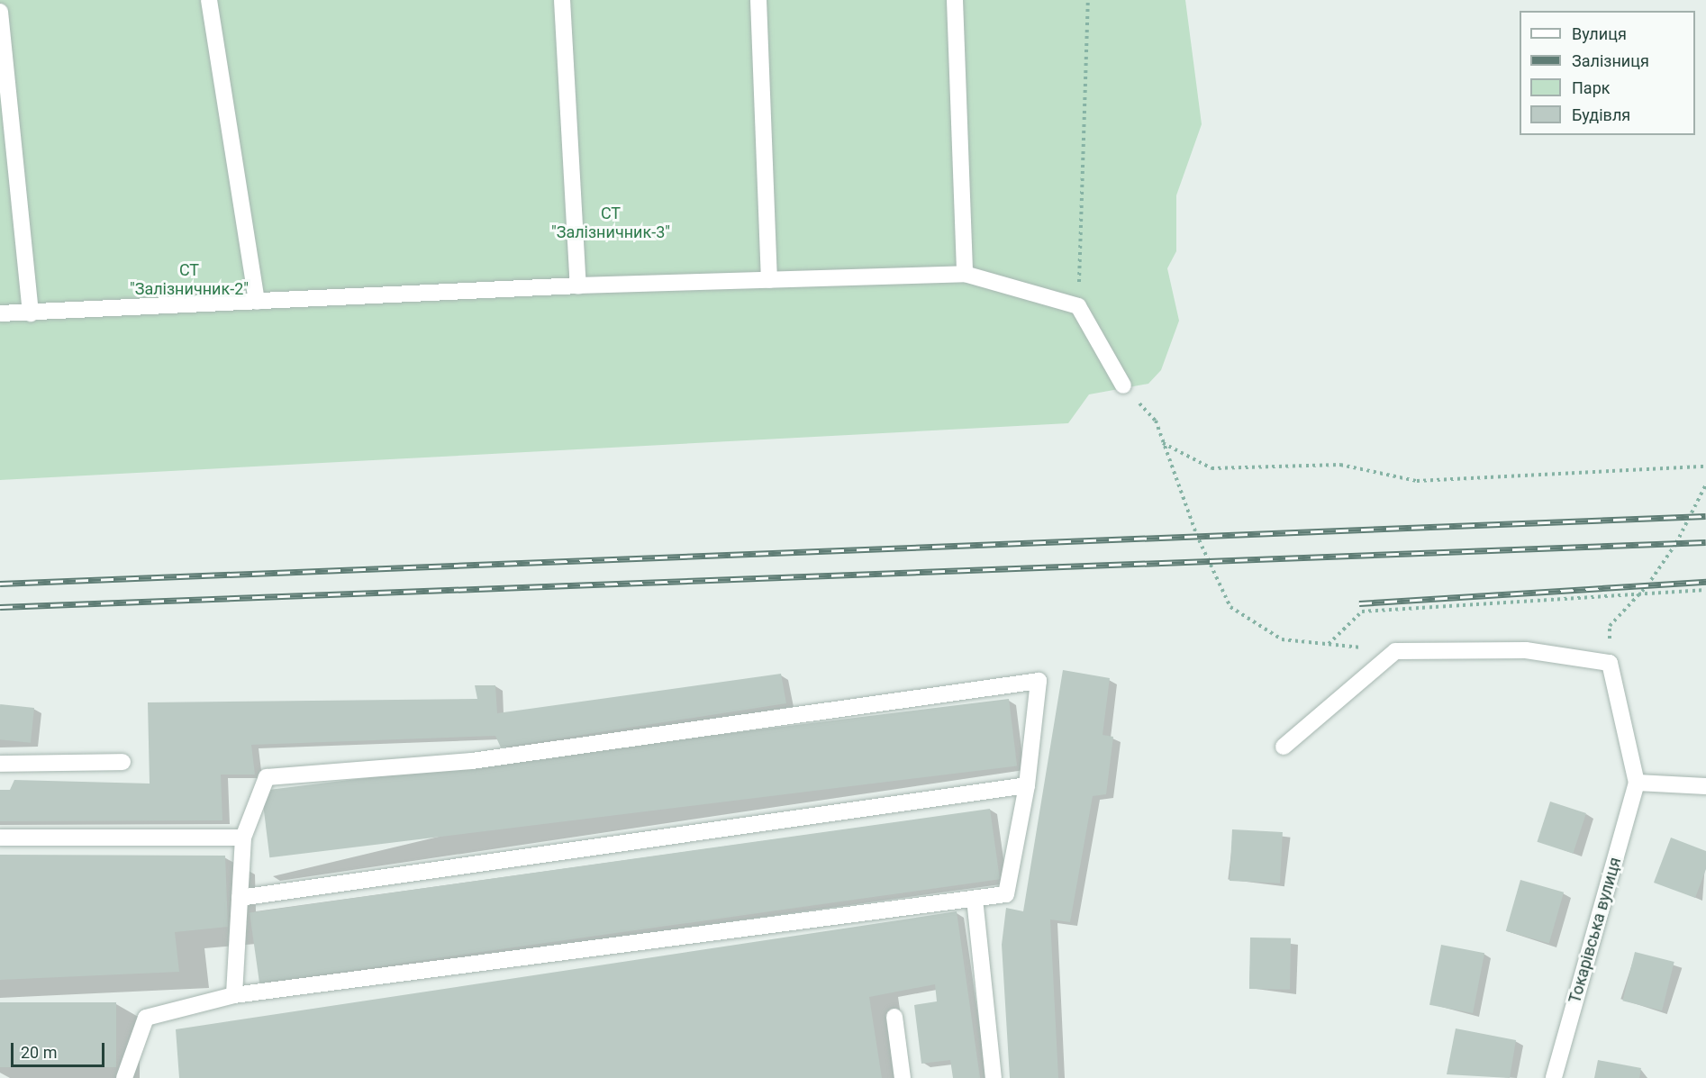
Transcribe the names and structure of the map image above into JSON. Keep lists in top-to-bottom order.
{
  "streets": {
    "street": ["Токарівська вулиця"]
  },
  "parks": ["СТ \"Залізничник-3\"", "СТ \"Залізничник-2\""],
  "legend": [
    "Вулиця",
    "Залізниця",
    "Парк",
    "Будівля"
  ],
  "scale_bar": "20 m"
}
